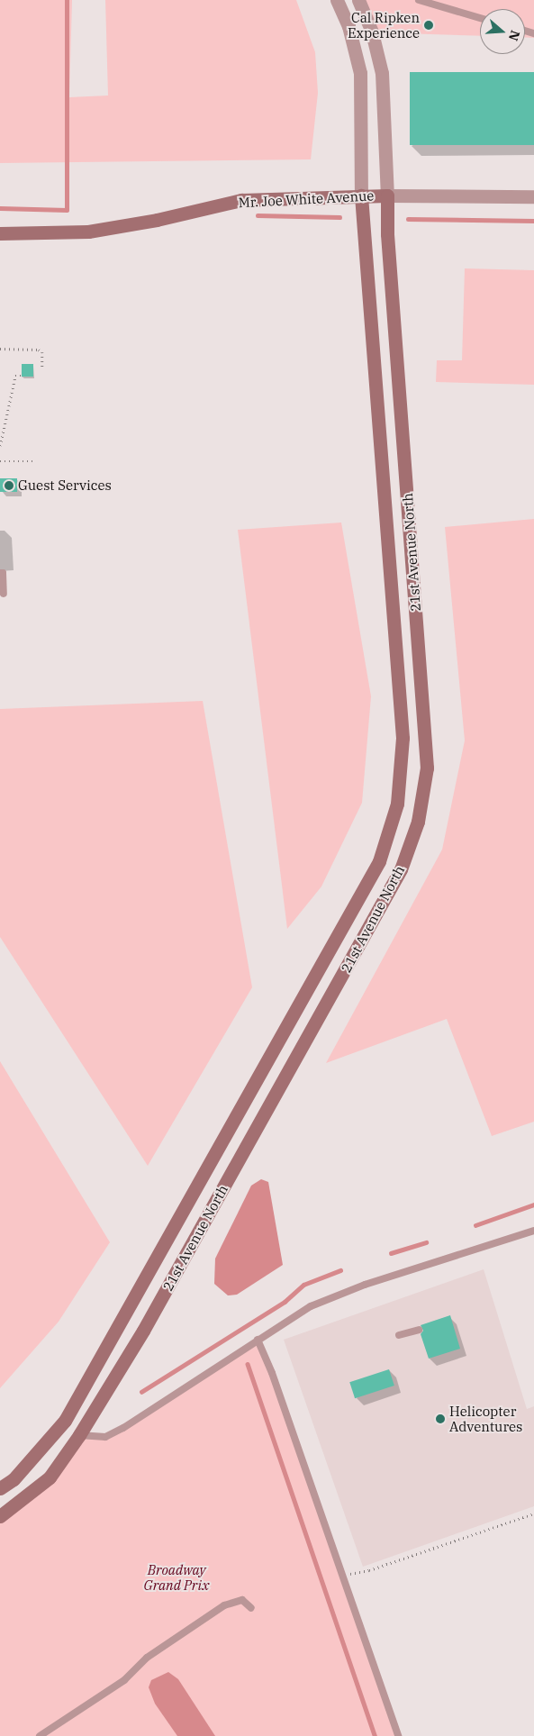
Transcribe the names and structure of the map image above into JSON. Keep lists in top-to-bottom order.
{
  "streets": {
    "street": ["Mr. Joe White Avenue", "21st Avenue North"]
  },
  "crossings": [
    ["Mr. Joe White Avenue", "21st Avenue North"]
  ],
  "parks": ["Broadway Grand Prix"],
  "places": ["Cal Ripken Experience", "Guest Services", "Helicopter Adventures"],
  "north": "right"
}
